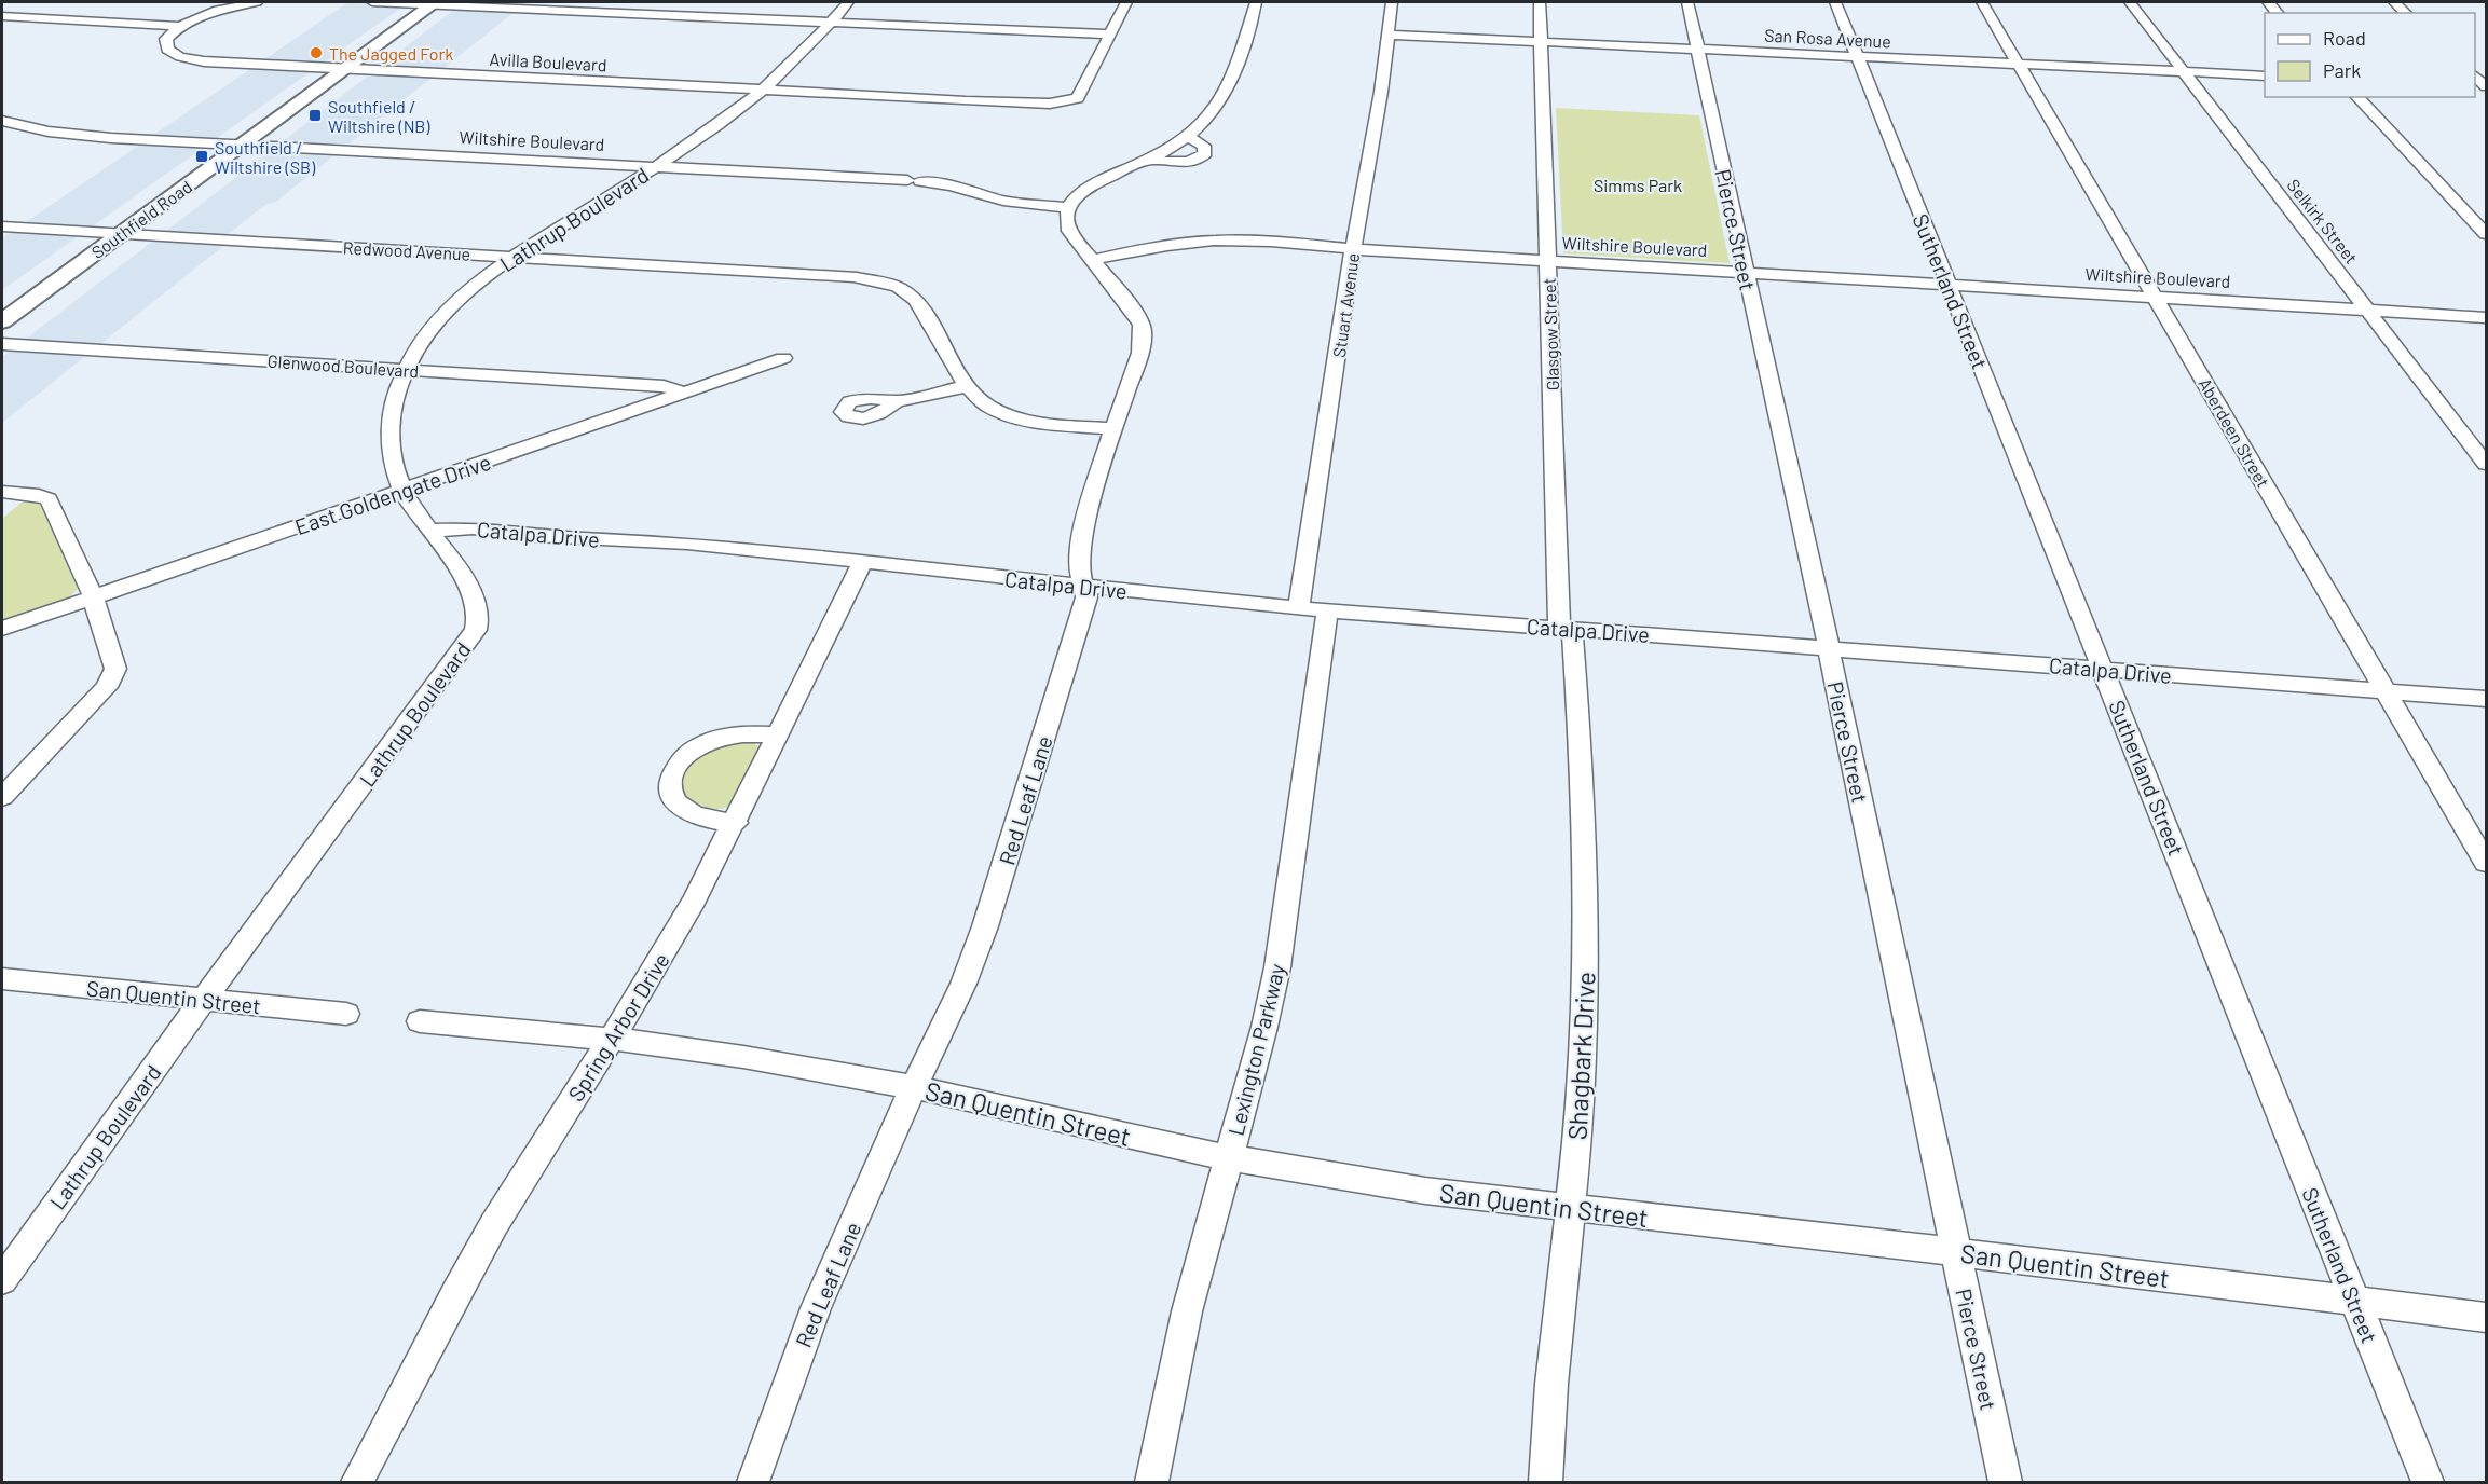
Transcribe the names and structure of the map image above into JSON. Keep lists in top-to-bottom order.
{
  "streets": {
    "main road": ["Southfield Road"],
    "street": [
      "San Rosa Avenue",
      "Avilla Boulevard",
      "Wiltshire Boulevard",
      "Lathrup Boulevard",
      "Selkirk Street",
      "Pierce Street",
      "Redwood Avenue",
      "Sutherland Street",
      "Stuart Avenue",
      "Glasgow Street",
      "Glenwood Boulevard",
      "Aberdeen Street",
      "East Goldengate Drive",
      "Catalpa Drive",
      "Red Leaf Lane",
      "San Quentin Street",
      "Spring Arbor Drive",
      "Lexington Parkway",
      "Shagbark Drive"
    ]
  },
  "crossings": [
    ["San Rosa Avenue", "Selkirk Street"],
    ["San Rosa Avenue", "Pierce Street"],
    ["San Rosa Avenue", "Sutherland Street"],
    ["San Rosa Avenue", "Stuart Avenue"],
    ["San Rosa Avenue", "Glasgow Street"],
    ["San Rosa Avenue", "Aberdeen Street"],
    ["Avilla Boulevard", "Southfield Road"],
    ["Avilla Boulevard", "Lathrup Boulevard"],
    ["Wiltshire Boulevard", "Southfield Road"],
    ["Wiltshire Boulevard", "Lathrup Boulevard"],
    ["Wiltshire Boulevard", "Selkirk Street"],
    ["Wiltshire Boulevard", "Pierce Street"],
    ["Wiltshire Boulevard", "Sutherland Street"],
    ["Wiltshire Boulevard", "Stuart Avenue"],
    ["Wiltshire Boulevard", "Glasgow Street"],
    ["Wiltshire Boulevard", "Aberdeen Street"],
    ["Wiltshire Boulevard", "Red Leaf Lane"],
    ["Southfield Road", "Redwood Avenue"],
    ["Lathrup Boulevard", "Redwood Avenue"],
    ["Lathrup Boulevard", "Glenwood Boulevard"],
    ["Lathrup Boulevard", "East Goldengate Drive"],
    ["Lathrup Boulevard", "Catalpa Drive"],
    ["Lathrup Boulevard", "San Quentin Street"],
    ["Pierce Street", "Catalpa Drive"],
    ["Pierce Street", "San Quentin Street"],
    ["Redwood Avenue", "Red Leaf Lane"],
    ["Sutherland Street", "Catalpa Drive"],
    ["Sutherland Street", "San Quentin Street"],
    ["Stuart Avenue", "Catalpa Drive"],
    ["Glasgow Street", "Catalpa Drive"],
    ["Glasgow Street", "Shagbark Drive"],
    ["Glenwood Boulevard", "East Goldengate Drive"],
    ["Aberdeen Street", "Catalpa Drive"],
    ["Catalpa Drive", "Red Leaf Lane"],
    ["Catalpa Drive", "Spring Arbor Drive"],
    ["Catalpa Drive", "Lexington Parkway"],
    ["Catalpa Drive", "Shagbark Drive"],
    ["Red Leaf Lane", "San Quentin Street"],
    ["San Quentin Street", "Spring Arbor Drive"],
    ["San Quentin Street", "Lexington Parkway"],
    ["San Quentin Street", "Shagbark Drive"]
  ],
  "parks": ["Simms Park"],
  "places": {
    "other": ["The Jagged Fork"],
    "transit": ["Southfield / Wiltshire (NB)", "Southfield / Wiltshire (SB)"]
  },
  "legend": ["Road", "Park"]
}
